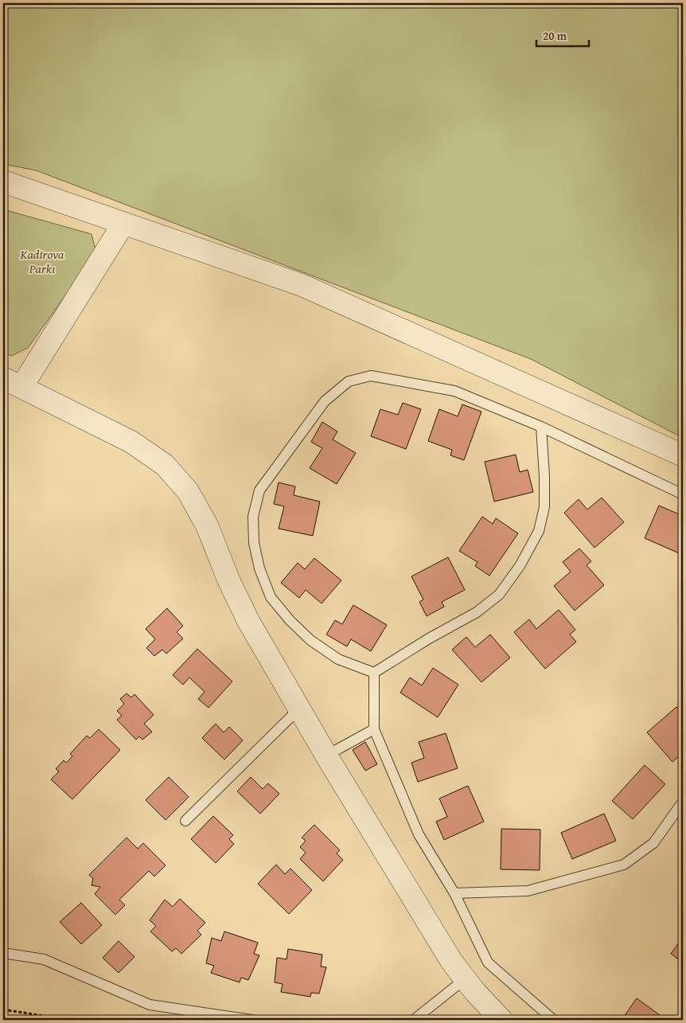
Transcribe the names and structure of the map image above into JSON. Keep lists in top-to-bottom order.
{
  "parks": ["Kadirova Parkı"],
  "scale_bar": "20 m"
}
